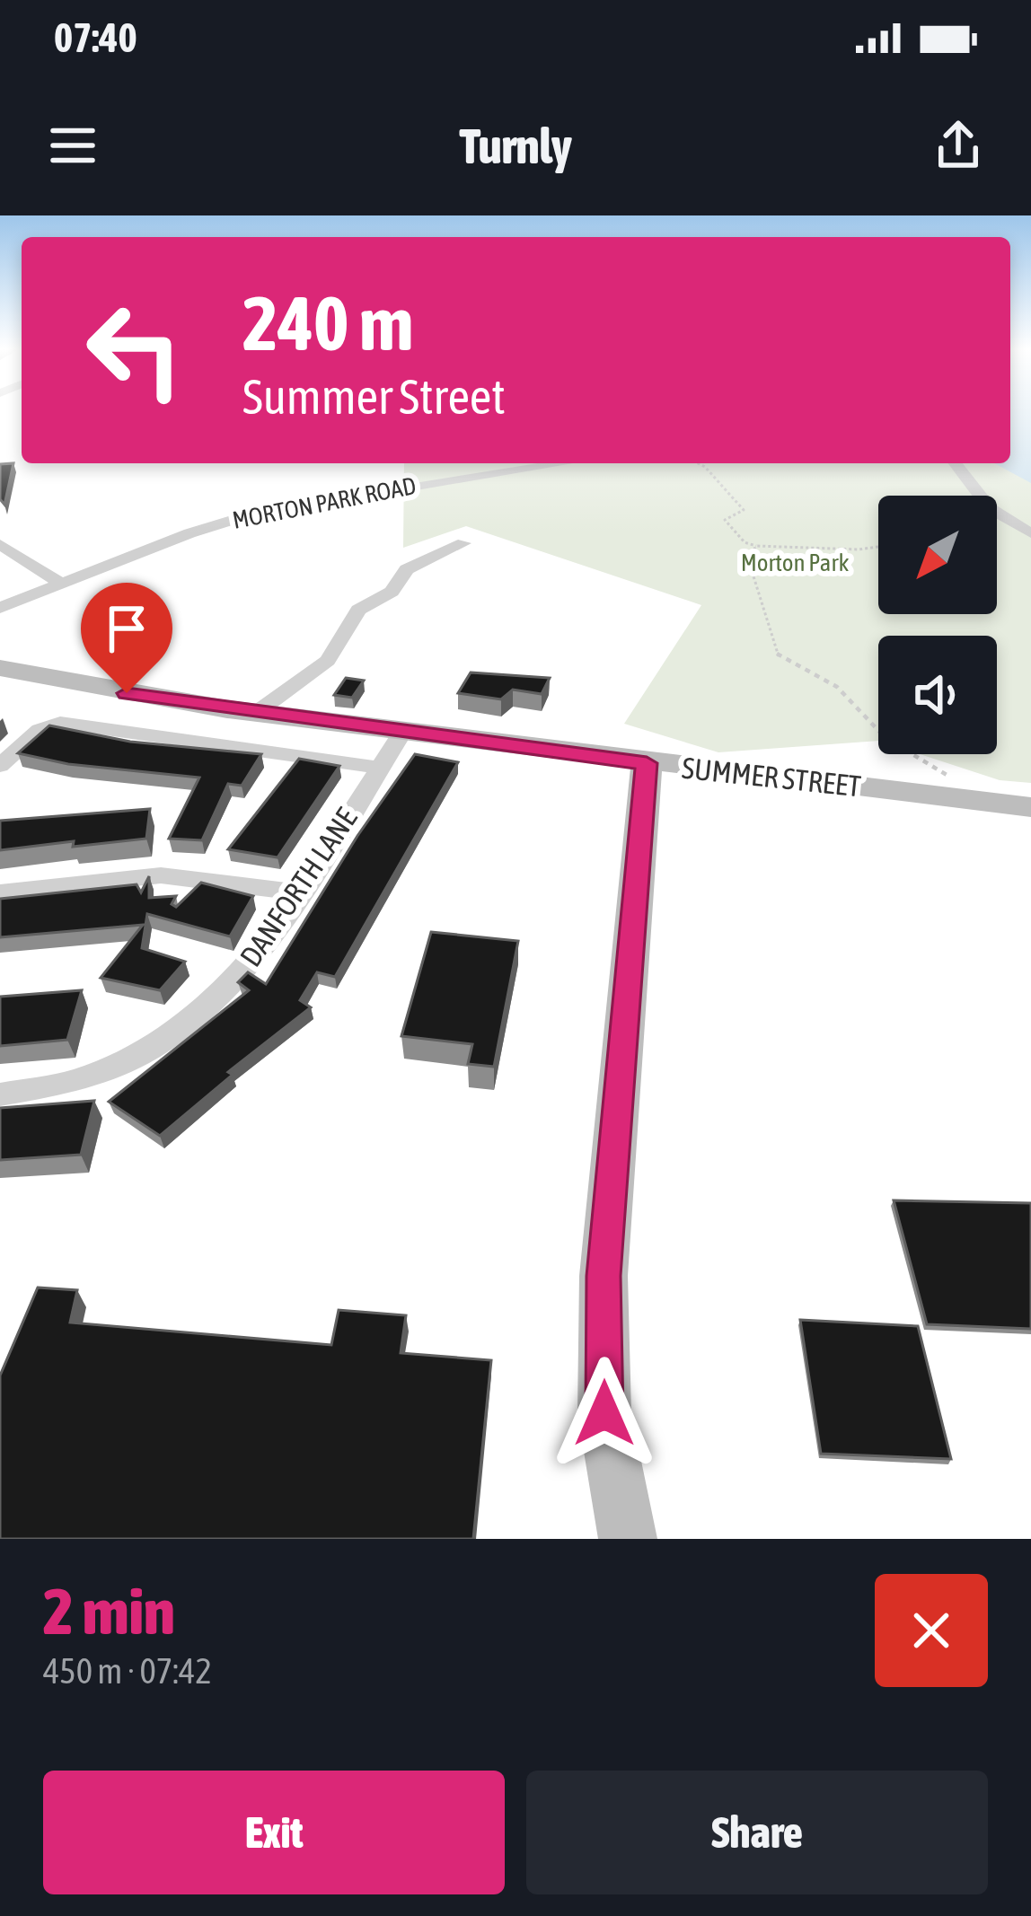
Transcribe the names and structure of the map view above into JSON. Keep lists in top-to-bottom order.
{
  "streets": {
    "main road": ["SUMMER STREET"],
    "street": ["MORTON PARK ROAD", "DANFORTH LANE"]
  },
  "crossings": [
    ["SUMMER STREET", "DANFORTH LANE"]
  ],
  "parks": ["Morton Park"],
  "north": "bottom left",
  "page": {
    "status": "07:40",
    "header": "Turnly",
    "turn": ["240 m", "Summer Street"],
    "heading": ["2 min", "450 m · 07:42"],
    "buttons": ["Exit", "Share"]
  }
}
